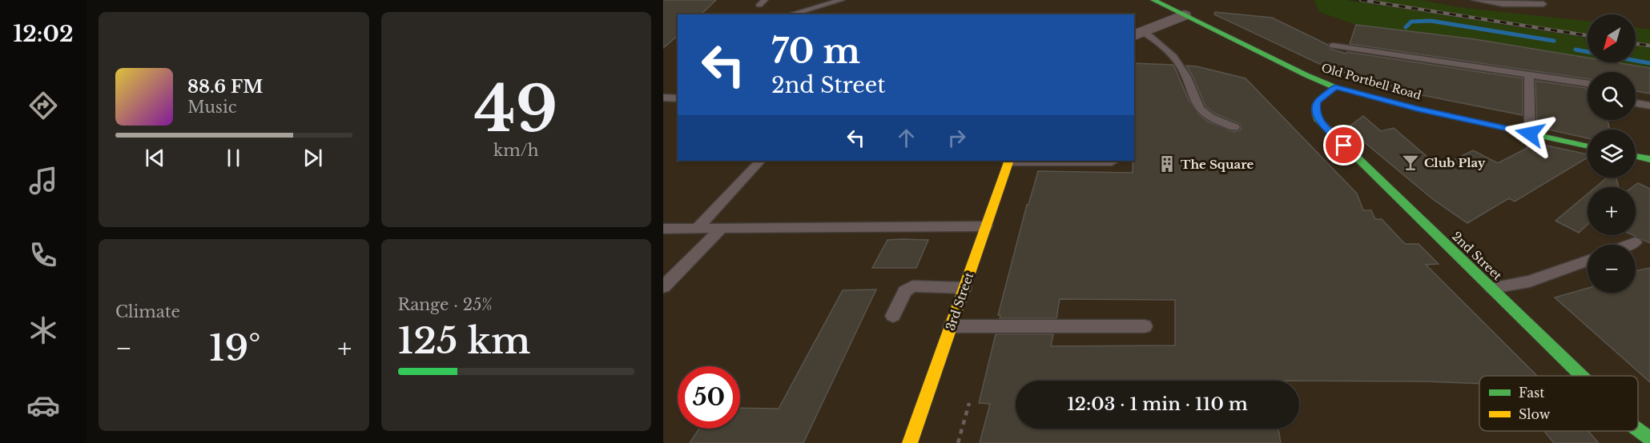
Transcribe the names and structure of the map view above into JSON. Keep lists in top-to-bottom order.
{
  "streets": {
    "street": ["Old Portbell Road", "2nd Street", "3rd Street"]
  },
  "crossings": [
    ["Old Portbell Road", "2nd Street"]
  ],
  "places": {
    "bar": ["Club Play"],
    "building": ["The Square"]
  },
  "legend": ["Fast", "Slow"],
  "north": "bottom left",
  "page": {
    "tabs": "12:02",
    "tile": [
      ["49", "km/h"],
      "Climate",
      ["Range · 25%", "125 km"]
    ],
    "map_buttons": ["+", "−"],
    "turn": ["70 m", "2nd Street"],
    "song": ["88.6 FM", "Music"],
    "heat": ["−", "19°", "+"],
    "limit": "50",
    "trip": "12:03 · 1 min · 110 m"
  }
}
